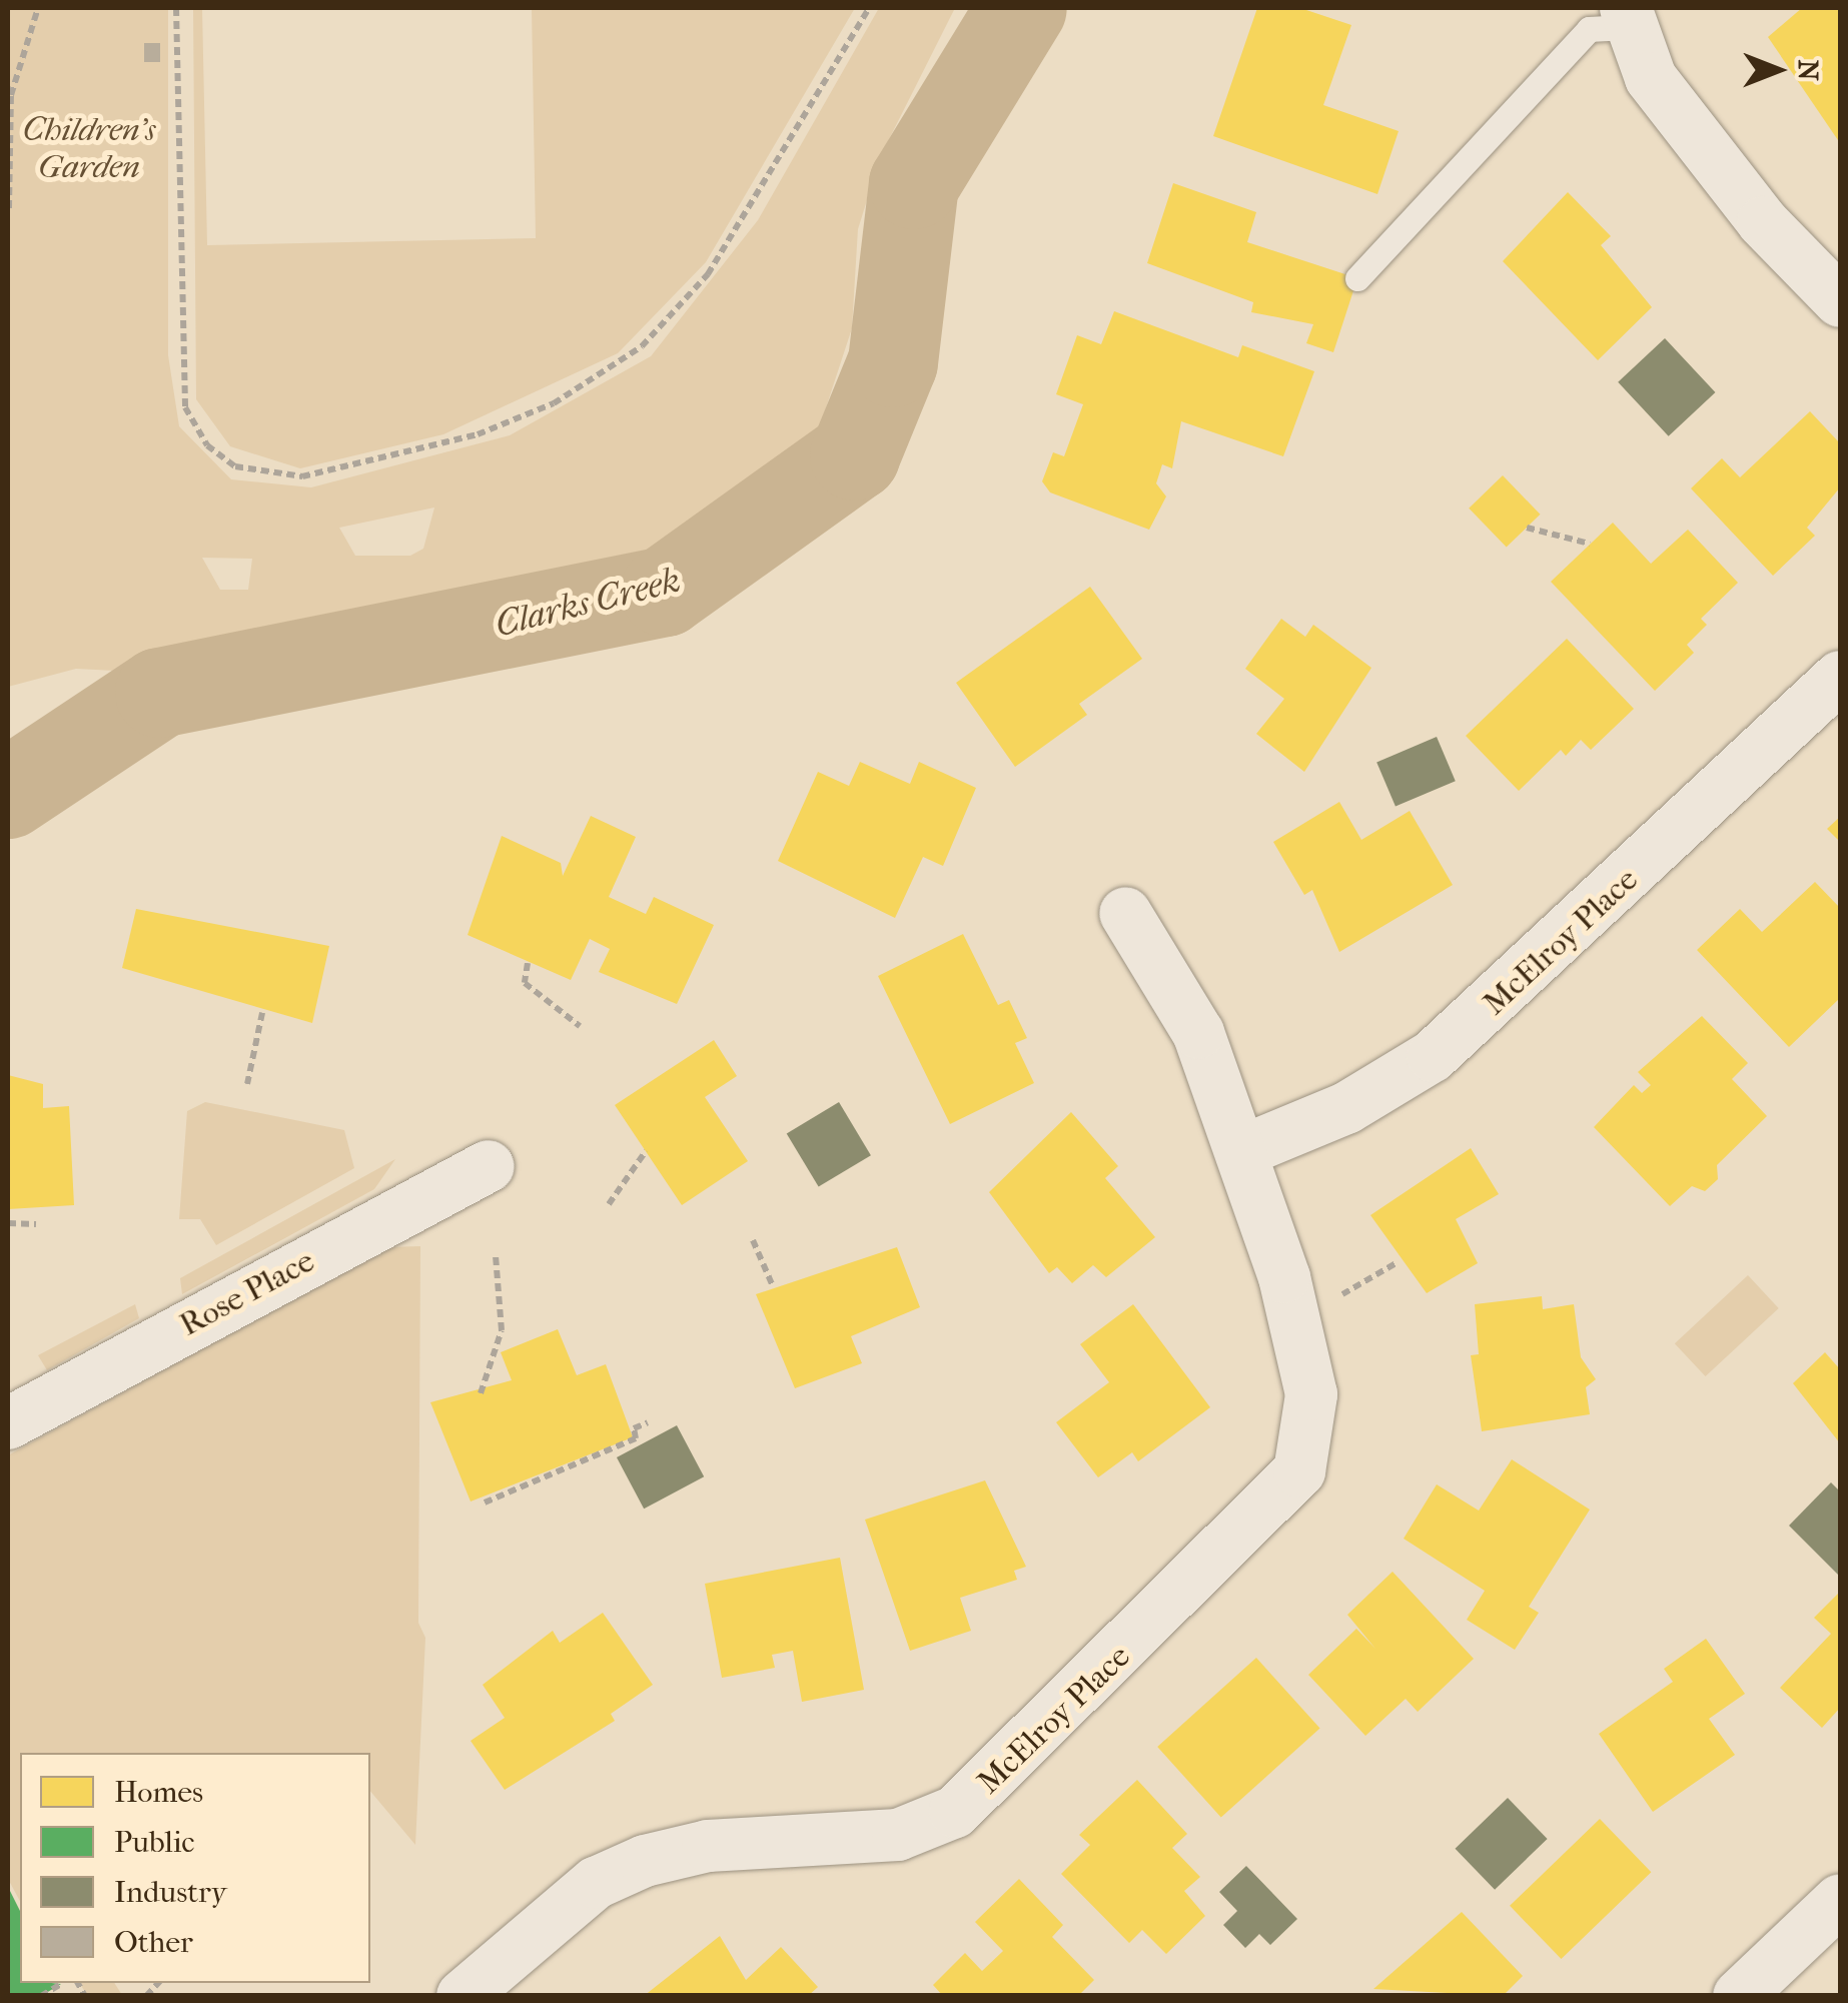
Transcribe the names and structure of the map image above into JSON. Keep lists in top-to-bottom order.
{
  "streets": {
    "street": ["McElroy Place", "Rose Place"]
  },
  "water": ["Clarks Creek"],
  "parks": ["Children's Garden"],
  "legend": [
    "Homes",
    "Public",
    "Industry",
    "Other"
  ],
  "north": "right"
}
